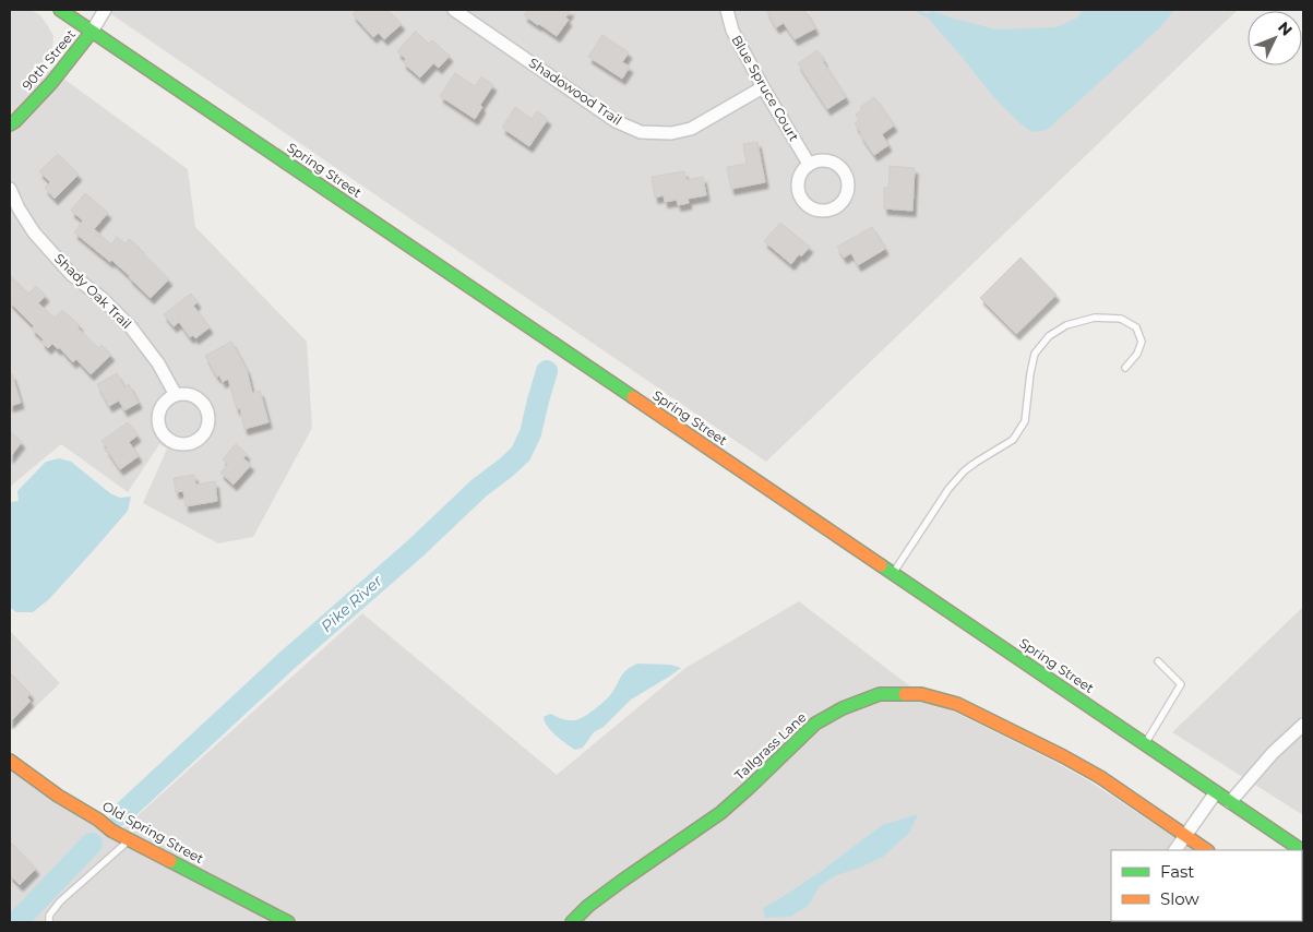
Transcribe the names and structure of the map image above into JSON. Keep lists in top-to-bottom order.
{
  "streets": {
    "main road": [
      "90th Street",
      "Spring Street",
      "Tallgrass Lane",
      "Old Spring Street"
    ],
    "street": ["Blue Spruce Court", "Shadowood Trail", "Shady Oak Trail"]
  },
  "crossings": [
    ["90th Street", "Spring Street"],
    ["Blue Spruce Court", "Shadowood Trail"]
  ],
  "water": ["Pike River"],
  "legend": ["Fast", "Slow"],
  "north": "top right"
}
